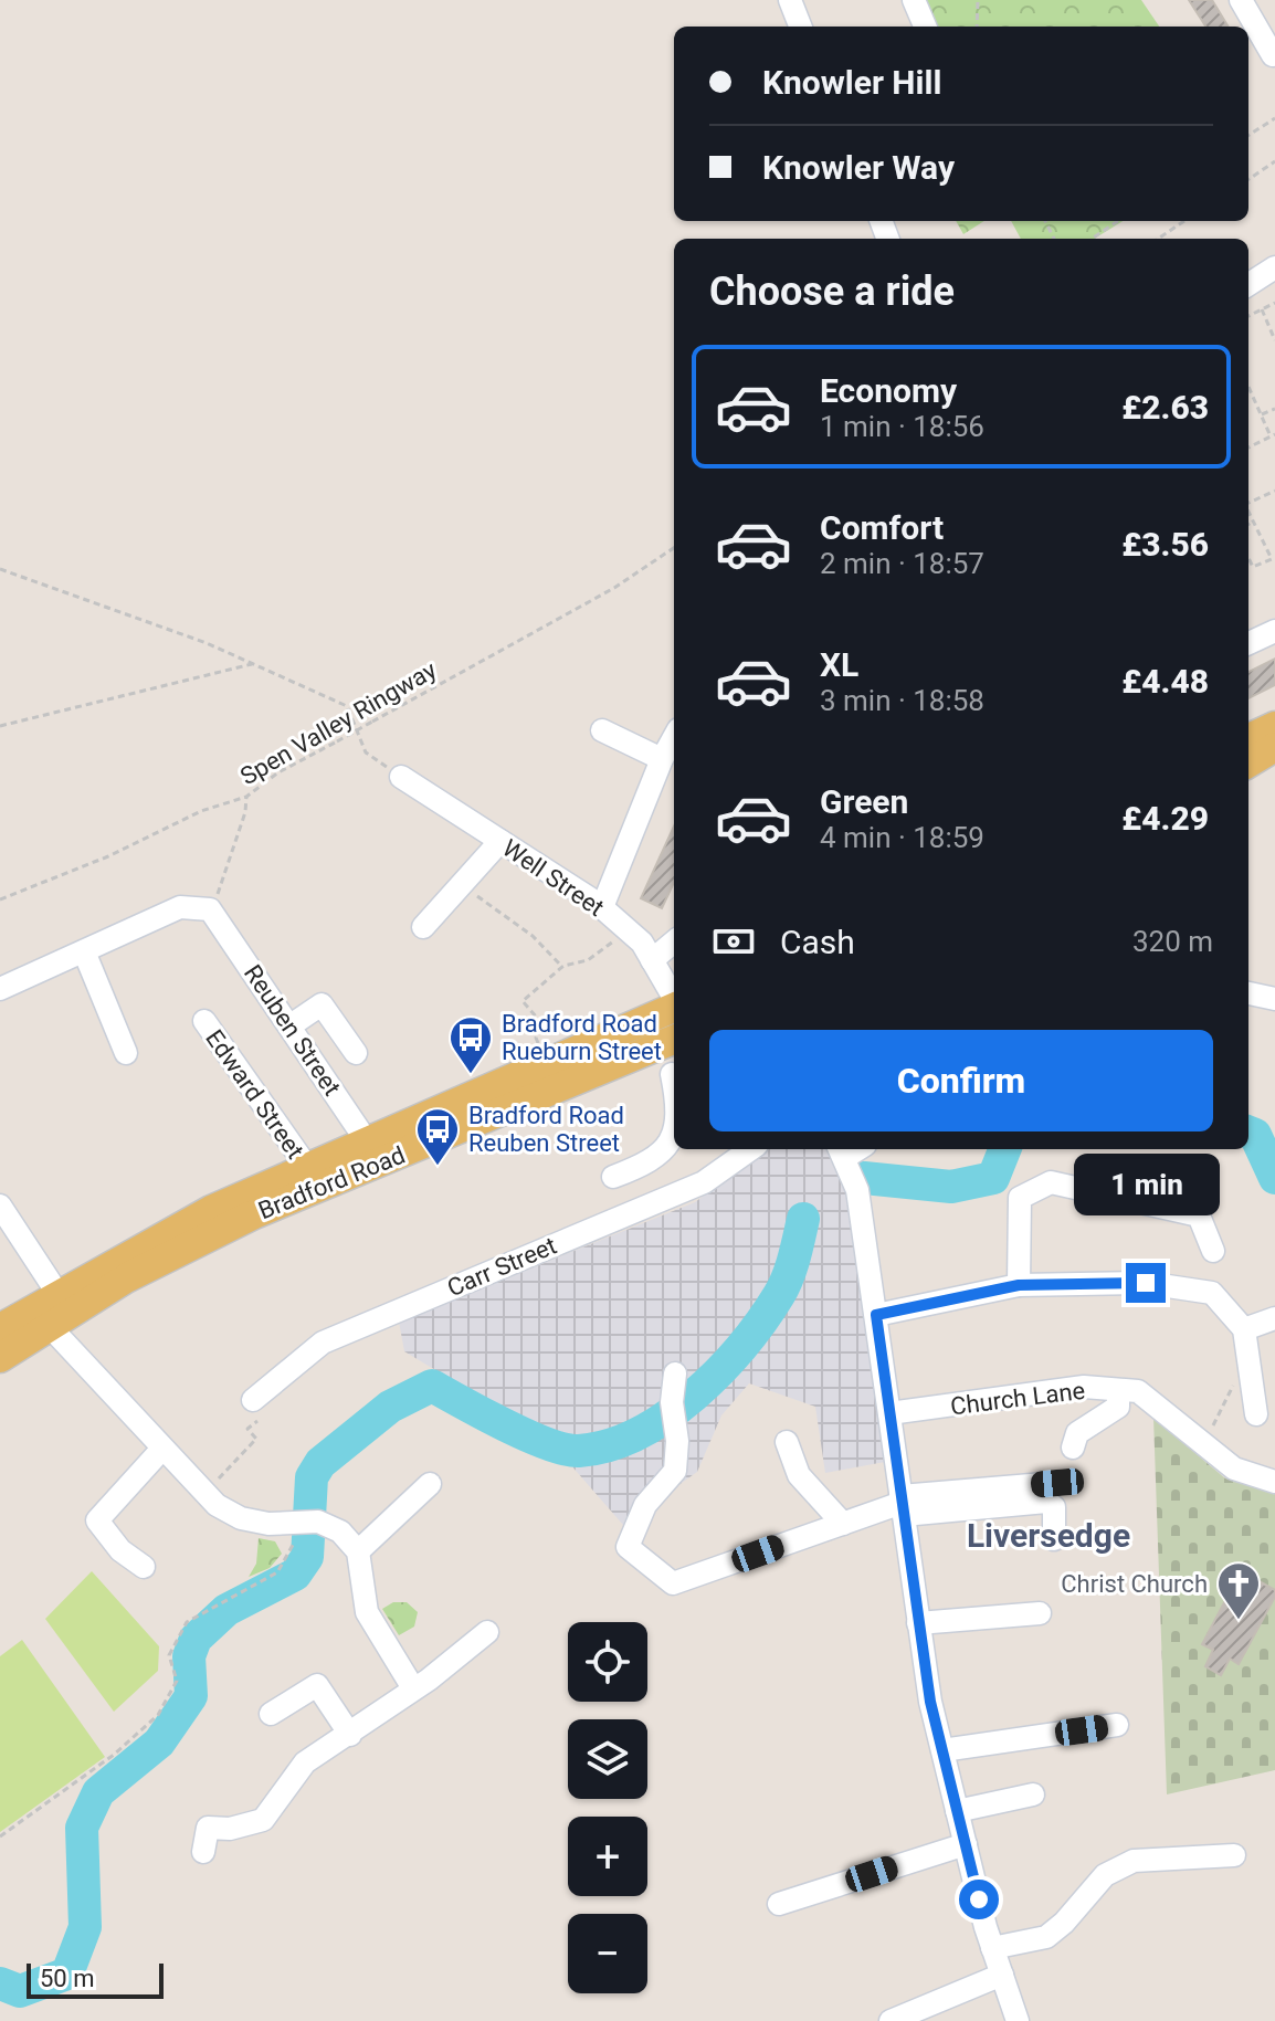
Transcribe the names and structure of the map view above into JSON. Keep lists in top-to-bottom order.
{
  "streets": {
    "main road": ["Bradford Road"],
    "street": [
      "Well Street",
      "Reuben Street",
      "Edward Street",
      "Carr Street",
      "Church Lane"
    ],
    "path": ["Spen Valley Ringway"]
  },
  "crossings": [
    ["Reuben Street", "Bradford Road"],
    ["Edward Street", "Bradford Road"]
  ],
  "districts": ["Liversedge"],
  "places": {
    "bus stop": ["Bradford Road Rueburn Street", "Bradford Road Reuben Street"],
    "church": ["Christ Church"]
  },
  "scale_bar": "50 m",
  "page": {
    "banner": ["Knowler Hill", "Knowler Way"],
    "heading": "Choose a ride",
    "list": [
      {
        "name": "Economy",
        "note": "1 min · 18:56",
        "value": "£2.63"
      },
      {
        "name": "Comfort",
        "note": "2 min · 18:57",
        "value": "£3.56"
      },
      {
        "name": "XL",
        "note": "3 min · 18:58",
        "value": "£4.48"
      },
      {
        "name": "Green",
        "note": "4 min · 18:59",
        "value": "£4.29"
      }
    ],
    "pay": ["Cash", "320 m"],
    "buttons": "Confirm",
    "bubble": "1 min",
    "map_buttons": ["+", "−"],
    "scale": "50 m"
  }
}
